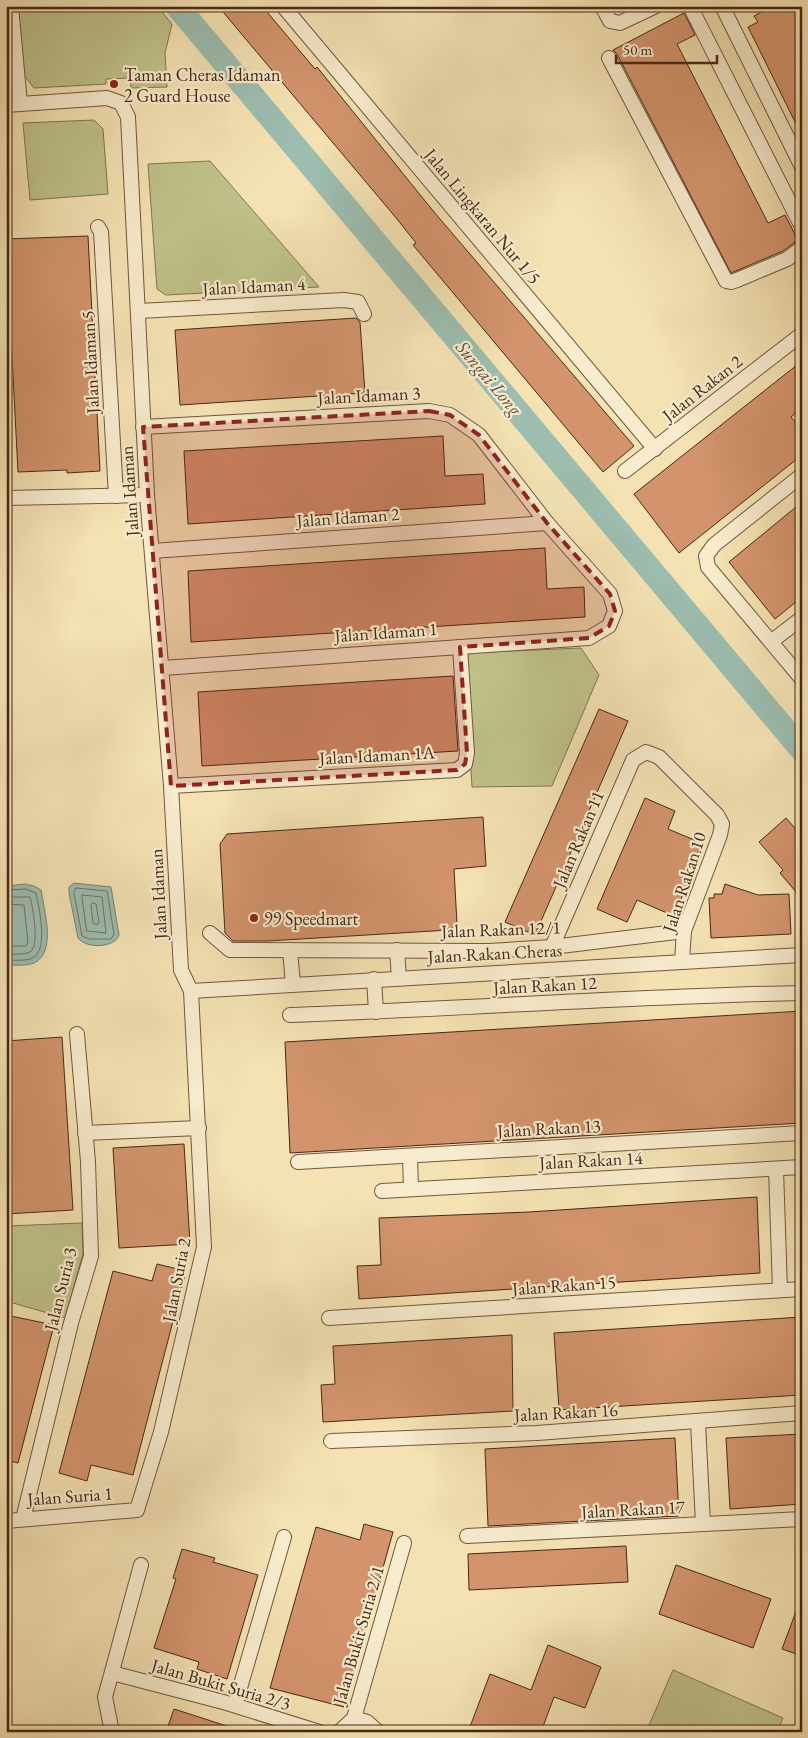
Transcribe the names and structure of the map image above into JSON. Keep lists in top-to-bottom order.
{
  "streets": {
    "street": [
      "Jalan Lingkaran Nur 1/5",
      "Jalan Idaman 4",
      "Jalan Idaman 5",
      "Jalan Rakan 2",
      "Jalan Idaman 3",
      "Jalan Idaman",
      "Jalan Idaman 2",
      "Jalan Idaman 1",
      "Jalan Idaman 1A",
      "Jalan Rakan 11",
      "Jalan Rakan 10",
      "Jalan Rakan 12/1",
      "Jalan Rakan Cheras",
      "Jalan Rakan 12",
      "Jalan Rakan 13",
      "Jalan Rakan 14",
      "Jalan Suria 2",
      "Jalan Rakan 15",
      "Jalan Suria 3",
      "Jalan Rakan 16",
      "Jalan Suria 1",
      "Jalan Rakan 17",
      "Jalan Bukit Suria 2/1",
      "Jalan Bukit Suria 2/3"
    ]
  },
  "crossings": [
    ["Jalan Lingkaran Nur 1/5", "Jalan Rakan 2"],
    ["Jalan Idaman 4", "Jalan Idaman"],
    ["Jalan Idaman 3", "Jalan Idaman"],
    ["Jalan Idaman 3", "Jalan Idaman 2"],
    ["Jalan Idaman 3", "Jalan Idaman 1"],
    ["Jalan Idaman", "Jalan Idaman 2"],
    ["Jalan Idaman", "Jalan Idaman 1"],
    ["Jalan Idaman", "Jalan Idaman 1A"],
    ["Jalan Idaman", "Jalan Rakan Cheras"],
    ["Jalan Idaman", "Jalan Suria 2"],
    ["Jalan Idaman 1", "Jalan Idaman 1A"],
    ["Jalan Rakan 11", "Jalan Rakan 10"],
    ["Jalan Rakan 11", "Jalan Rakan 12/1"],
    ["Jalan Rakan 10", "Jalan Rakan 12/1"],
    ["Jalan Rakan 10", "Jalan Rakan Cheras"],
    ["Jalan Rakan Cheras", "Jalan Suria 2"],
    ["Jalan Suria 2", "Jalan Suria 1"],
    ["Jalan Suria 3", "Jalan Suria 1"]
  ],
  "water": ["Sungai Long"],
  "places": ["Taman Cheras Idaman 2 Guard House", "99 Speedmart"],
  "scale_bar": "50 m"
}
